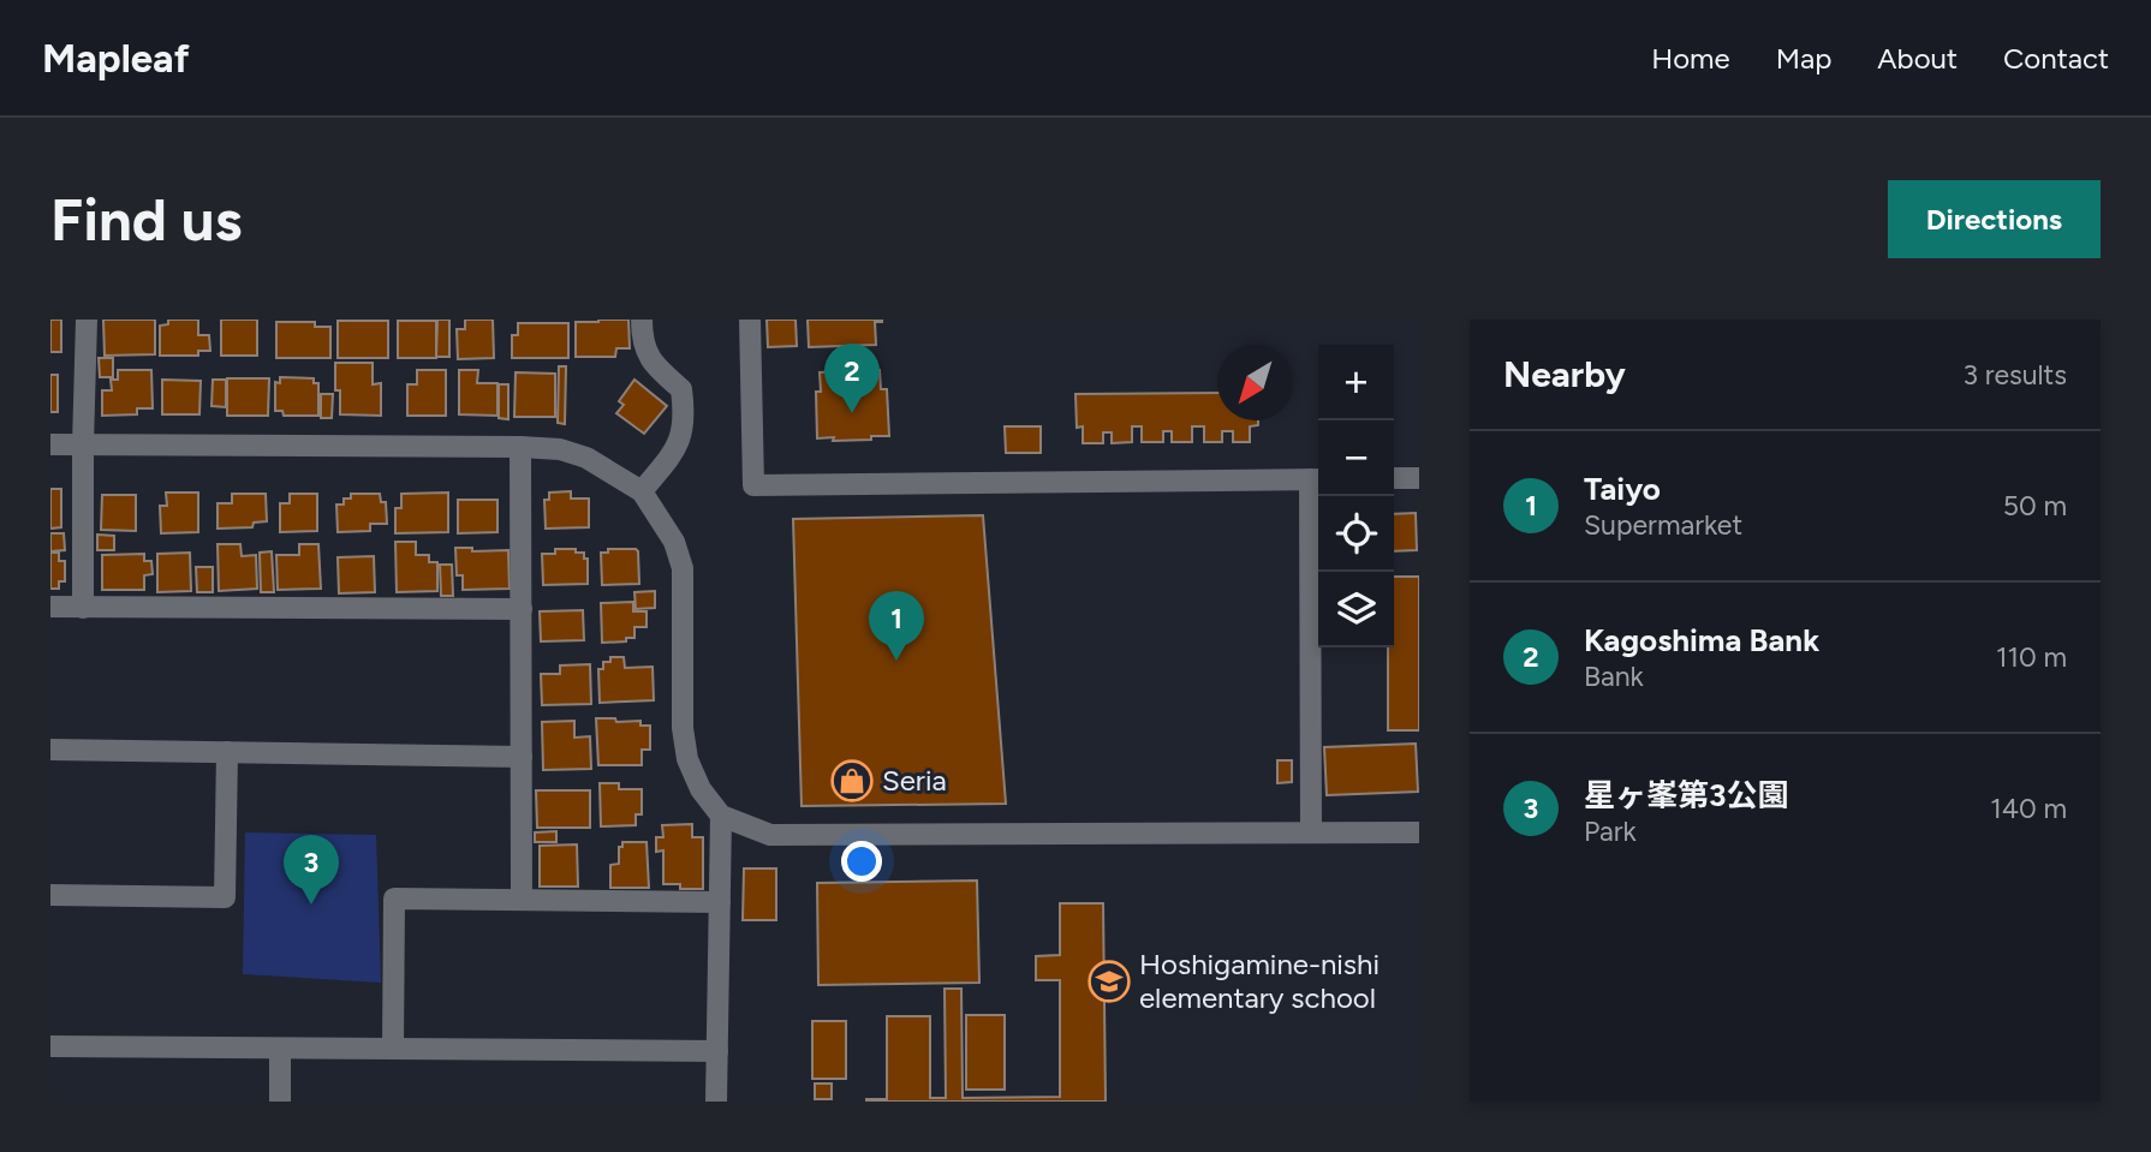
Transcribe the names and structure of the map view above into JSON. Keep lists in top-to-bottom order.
{
  "places": {
    "shop": ["Seria"],
    "school or university": ["Hoshigamine-nishi elementary school"]
  },
  "north": "bottom left",
  "page": {
    "header": "Mapleaf",
    "nav": [
      "Home",
      "Map",
      "About",
      "Contact"
    ],
    "buttons": "Directions",
    "title": "Find us",
    "heading": ["Nearby", "3 results"],
    "pins": ["2", "1", "3"],
    "map_buttons": ["+", "−"],
    "list": [
      {
        "mark": "1",
        "name": "Taiyo",
        "note": "Supermarket",
        "value": "50 m"
      },
      {
        "mark": "2",
        "name": "Kagoshima Bank",
        "note": "Bank",
        "value": "110 m"
      },
      {
        "mark": "3",
        "name": "星ヶ峯第3公園",
        "note": "Park",
        "value": "140 m"
      }
    ]
  }
}
